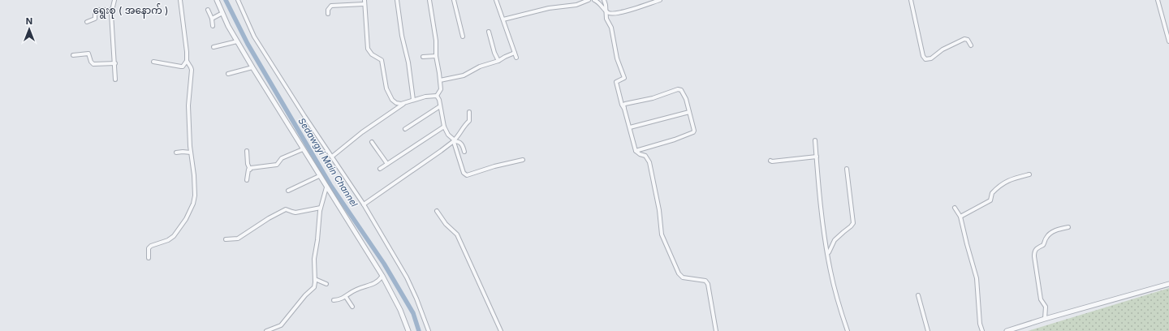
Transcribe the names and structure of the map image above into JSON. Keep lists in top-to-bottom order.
{
  "districts": ["ရွေးစု ( အနောက် )"],
  "water": ["Sedawgyi Main Channel"],
  "north": "top"
}
